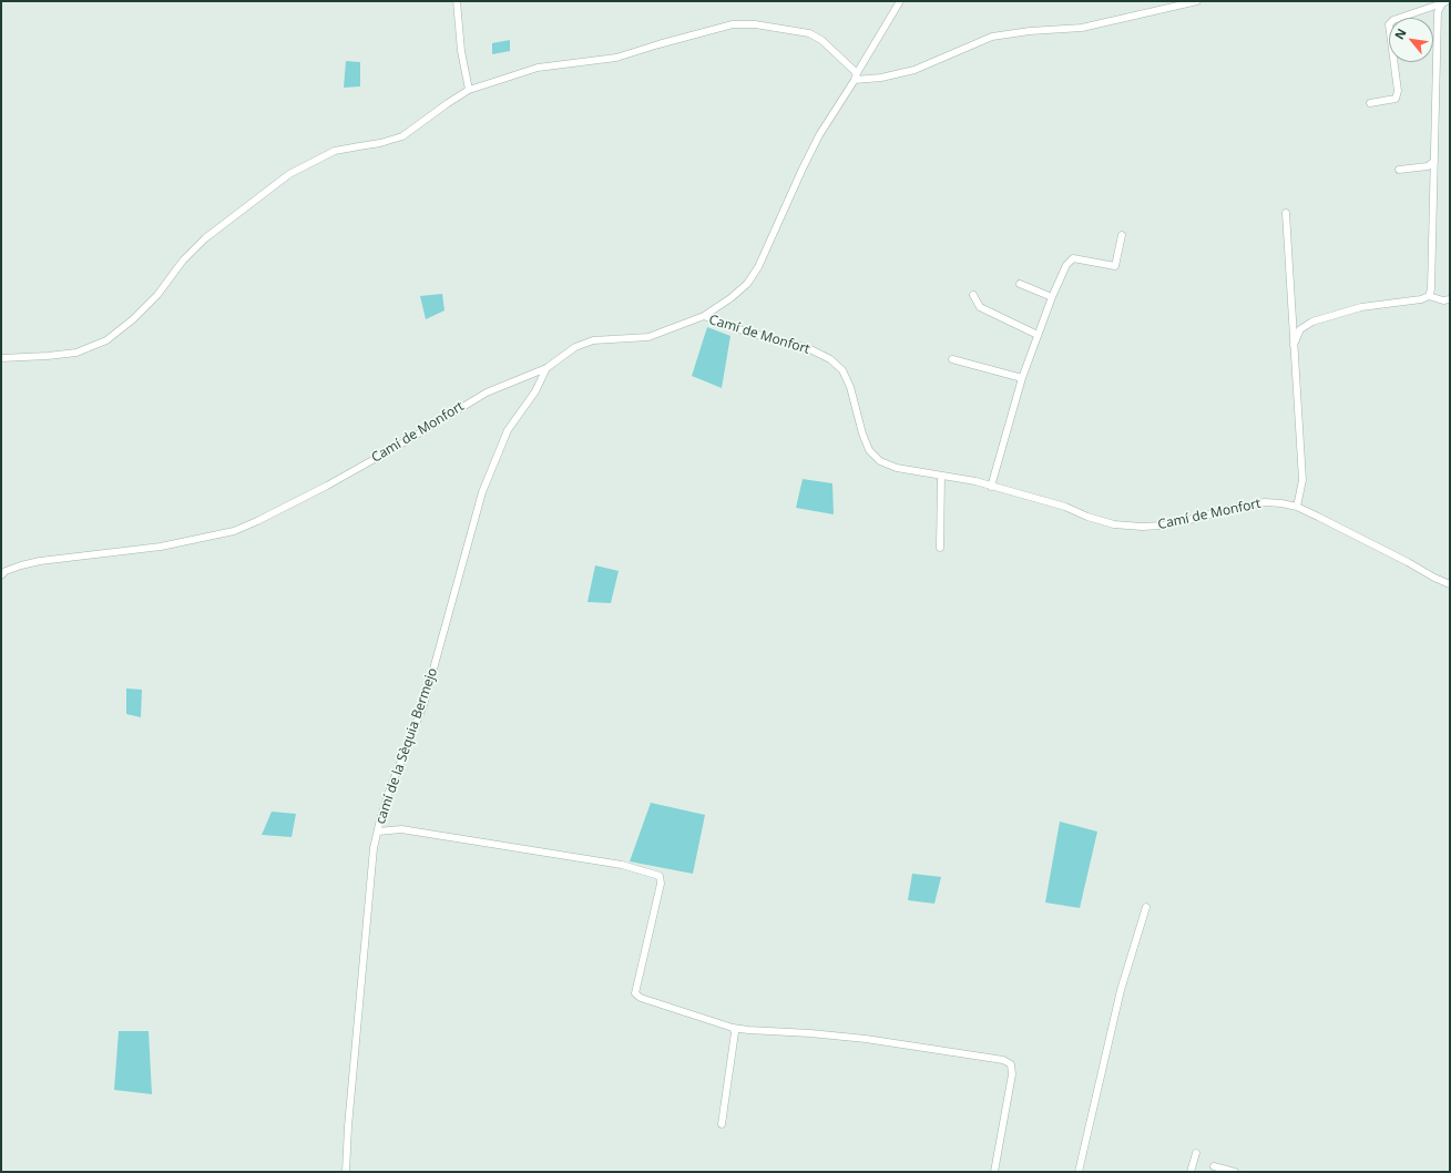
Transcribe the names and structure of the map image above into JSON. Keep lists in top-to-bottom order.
{
  "streets": {
    "street": ["Camí de Monfort", "camí de la Sèquia Bermejo"]
  },
  "crossings": [
    ["Camí de Monfort", "camí de la Sèquia Bermejo"]
  ],
  "north": "top left"
}
